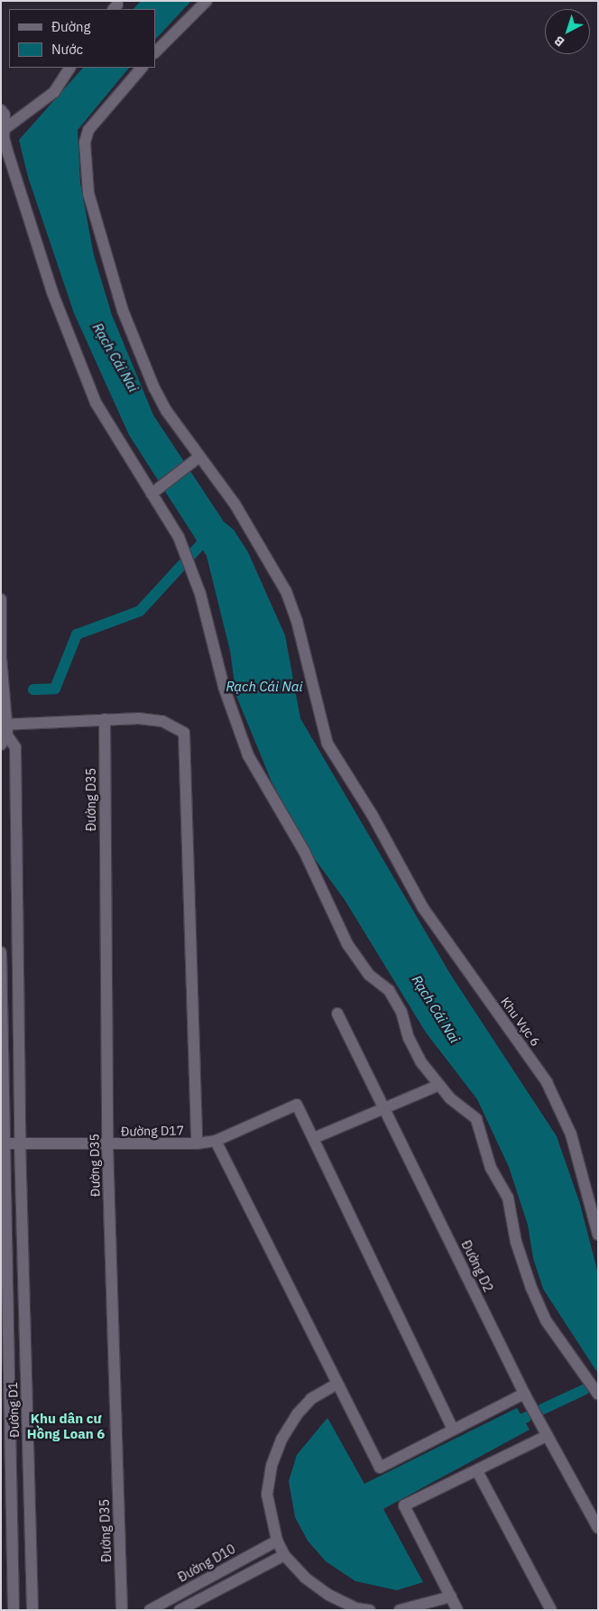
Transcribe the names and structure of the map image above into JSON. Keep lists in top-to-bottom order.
{
  "streets": {
    "street": [
      "Đường D35",
      "Khu Vực 6",
      "Đường D17",
      "Đường D2",
      "Đường D1",
      "Đường D10"
    ]
  },
  "crossings": [
    ["Đường D35", "Đường D17"],
    ["Đường D17", "Đường D1"]
  ],
  "districts": ["Khu dân cư Hồng Loan 6"],
  "water": ["Rạch Cái Nai"],
  "legend": ["Đường", "Nước"],
  "north": "bottom left"
}
